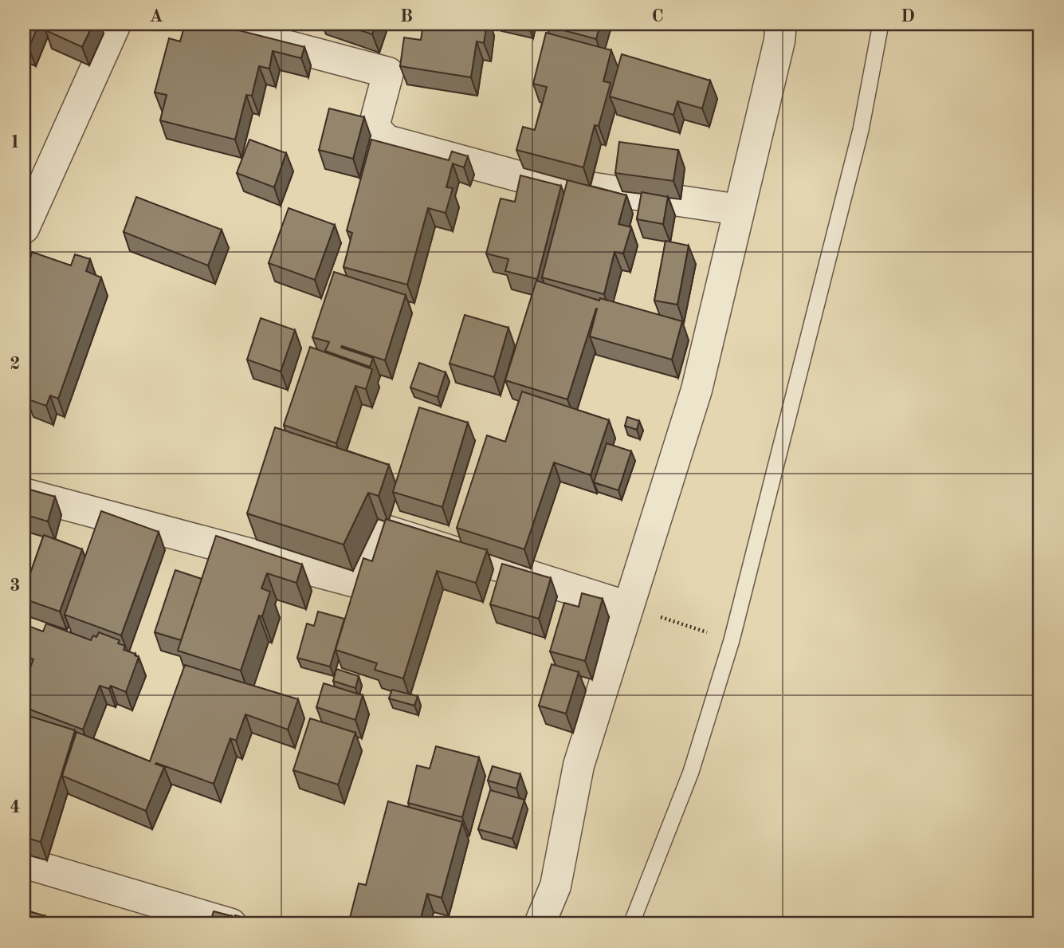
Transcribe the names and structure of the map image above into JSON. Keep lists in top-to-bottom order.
{
  "grid": {
    "columns": [
      "A",
      "B",
      "C",
      "D"
    ],
    "rows": [
      "1",
      "2",
      "3",
      "4"
    ]
  }
}
